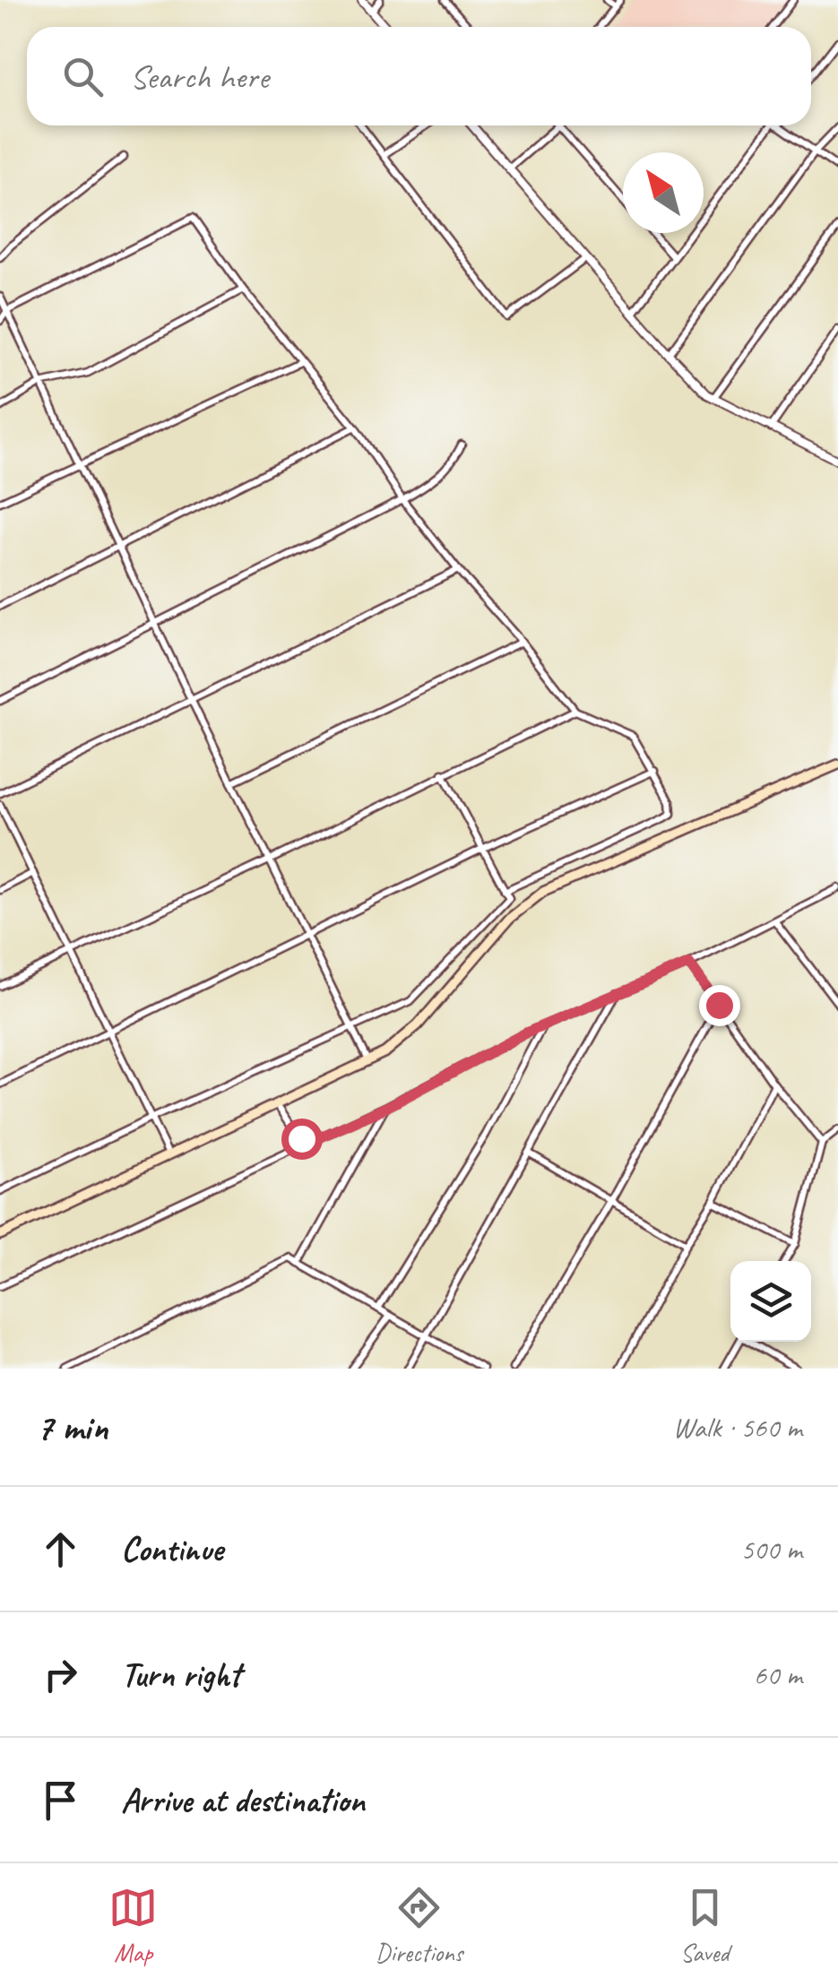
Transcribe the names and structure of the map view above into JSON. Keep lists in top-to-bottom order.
{
  "north": "top left",
  "page": {
    "search": "Search here",
    "heading": ["7 min", "Walk · 560 m"],
    "list": [
      ["Continue", "500 m"],
      ["Turn right", "60 m"],
      "Arrive at destination"
    ],
    "nav": ["Map", "Directions", "Saved"]
  }
}
